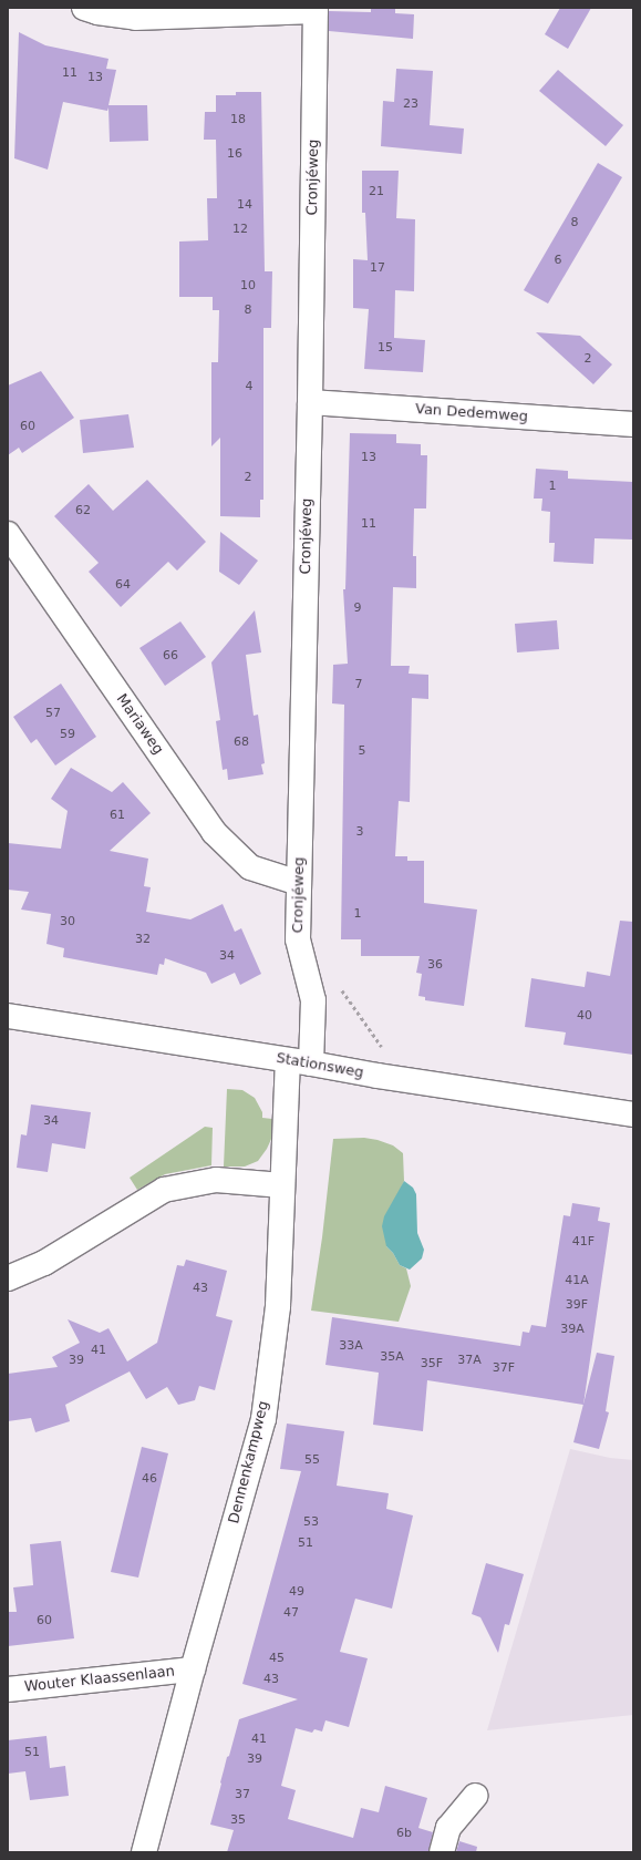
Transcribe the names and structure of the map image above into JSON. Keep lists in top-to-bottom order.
{
  "streets": {
    "street": [
      "Cronjéweg",
      "Van Dedemweg",
      "Mariaweg",
      "Stationsweg",
      "Dennenkampweg",
      "Wouter Klaassenlaan"
    ]
  },
  "crossings": [
    ["Cronjéweg", "Van Dedemweg"],
    ["Cronjéweg", "Mariaweg"],
    ["Cronjéweg", "Stationsweg"],
    ["Stationsweg", "Dennenkampweg"],
    ["Dennenkampweg", "Wouter Klaassenlaan"]
  ],
  "house_numbers": [
    "11",
    "13",
    "23",
    "18",
    "16",
    "21",
    "14",
    "8",
    "12",
    "6",
    "17",
    "10",
    "8",
    "15",
    "2",
    "4",
    "60",
    "13",
    "2",
    "1",
    "62",
    "11",
    "64",
    "9",
    "66",
    "7",
    "57",
    "59",
    "68",
    "5",
    "61",
    "3",
    "1",
    "30",
    "32",
    "34",
    "36",
    "40",
    "34",
    "41F",
    "41A",
    "43",
    "39F",
    "39A",
    "33A",
    "41",
    "35A",
    "39",
    "37A",
    "35F",
    "37F",
    "55",
    "46",
    "53",
    "51",
    "49",
    "47",
    "60",
    "45",
    "43",
    "41",
    "51",
    "39",
    "37",
    "35",
    "6b"
  ]
}
